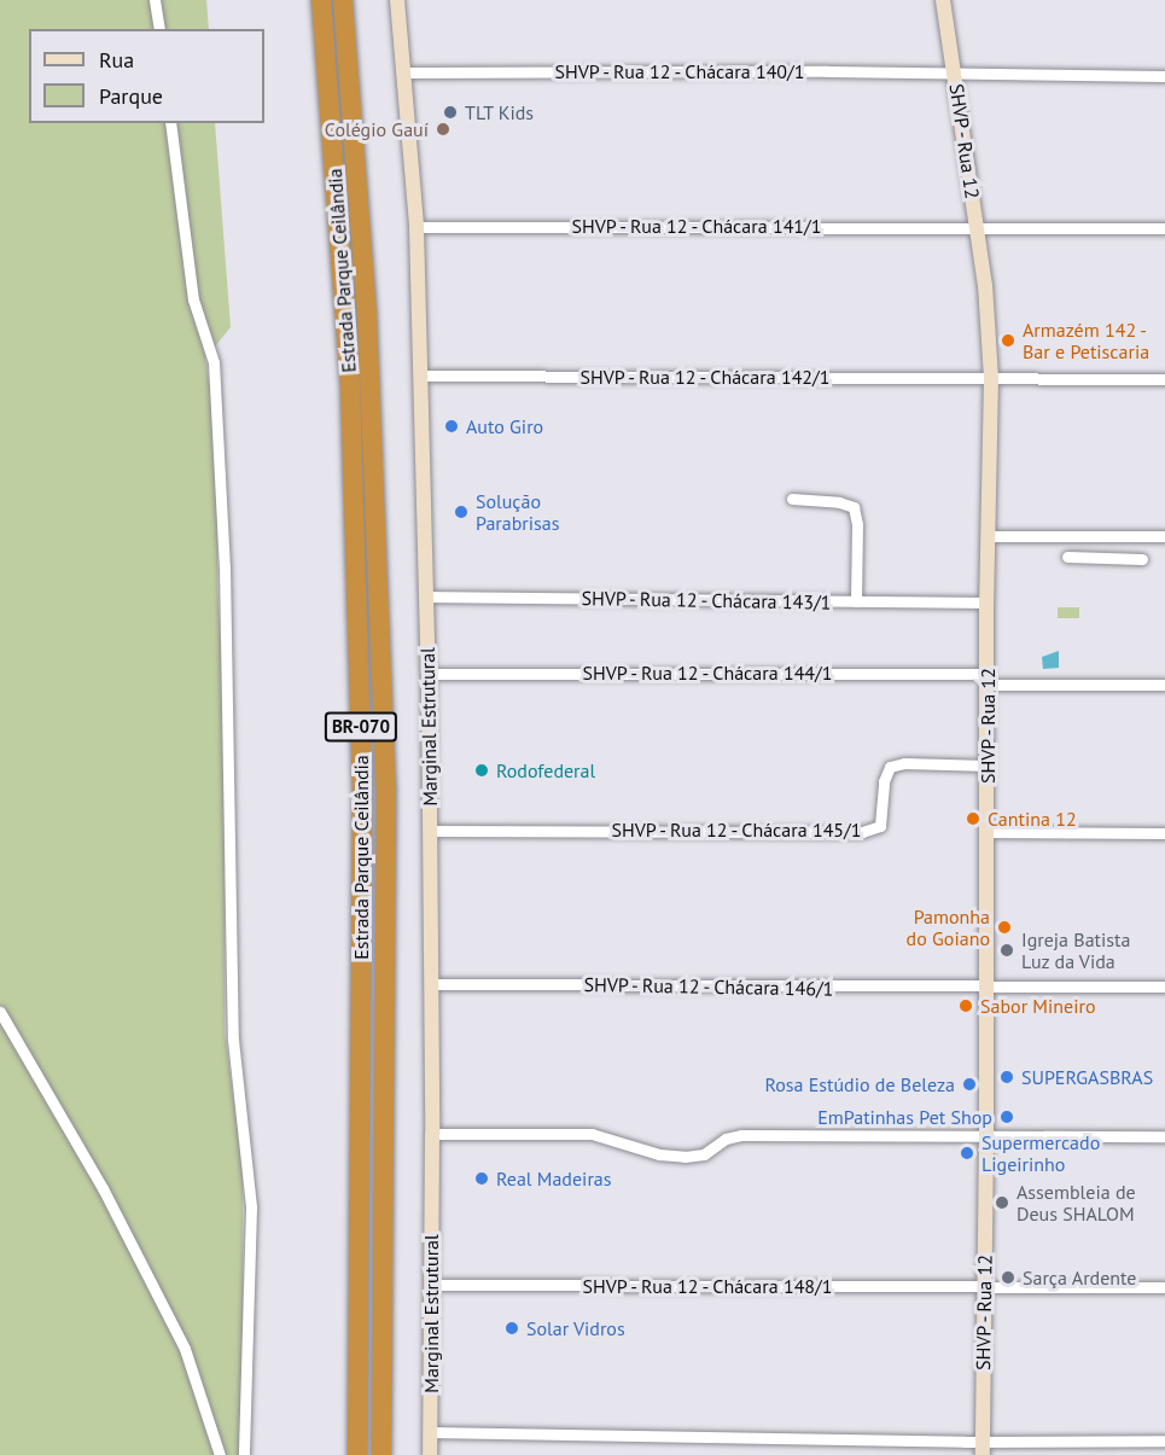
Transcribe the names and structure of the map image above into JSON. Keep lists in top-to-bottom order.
{
  "streets": {
    "highway": ["Estrada Parque Ceilândia", "BR-070"],
    "street": [
      "SHVP - Rua 12 - Chácara 140/1",
      "SHVP - Rua 12",
      "SHVP - Rua 12 - Chácara 141/1",
      "SHVP - Rua 12 - Chácara 142/1",
      "SHVP - Rua 12 - Chácara 143/1",
      "SHVP - Rua 12 - Chácara 144/1",
      "Marginal Estrutural",
      "SHVP - Rua 12 - Chácara 145/1",
      "SHVP - Rua 12 - Chácara 146/1",
      "SHVP - Rua 12 - Chácara 148/1"
    ]
  },
  "crossings": [
    ["SHVP - Rua 12 - Chácara 140/1", "SHVP - Rua 12"],
    ["SHVP - Rua 12 - Chácara 140/1", "Marginal Estrutural"],
    ["SHVP - Rua 12", "SHVP - Rua 12 - Chácara 141/1"],
    ["SHVP - Rua 12", "SHVP - Rua 12 - Chácara 142/1"],
    ["SHVP - Rua 12", "SHVP - Rua 12 - Chácara 143/1"],
    ["SHVP - Rua 12", "SHVP - Rua 12 - Chácara 144/1"],
    ["SHVP - Rua 12", "SHVP - Rua 12 - Chácara 145/1"],
    ["SHVP - Rua 12", "SHVP - Rua 12 - Chácara 146/1"],
    ["SHVP - Rua 12", "SHVP - Rua 12 - Chácara 148/1"],
    ["SHVP - Rua 12 - Chácara 141/1", "Marginal Estrutural"],
    ["SHVP - Rua 12 - Chácara 142/1", "Marginal Estrutural"],
    ["SHVP - Rua 12 - Chácara 143/1", "Marginal Estrutural"],
    ["SHVP - Rua 12 - Chácara 144/1", "Marginal Estrutural"],
    ["Marginal Estrutural", "SHVP - Rua 12 - Chácara 145/1"],
    ["Marginal Estrutural", "SHVP - Rua 12 - Chácara 146/1"],
    ["Marginal Estrutural", "SHVP - Rua 12 - Chácara 148/1"]
  ],
  "places": [
    "TLT Kids",
    "Colégio Gauí",
    "Armazém 142 - Bar e Petiscaria",
    "Auto Giro",
    "Solução Parabrisas",
    "Rodofederal",
    "Cantina 12",
    "Pamonha do Goiano",
    "Igreja Batista Luz da Vida",
    "Sabor Mineiro",
    "SUPERGASBRAS",
    "Rosa Estúdio de Beleza",
    "EmPatinhas Pet Shop",
    "Supermercado Ligeirinho",
    "Real Madeiras",
    "Assembleia de Deus SHALOM",
    "Sarça Ardente",
    "Solar Vidros"
  ],
  "legend": ["Rua", "Parque"]
}
